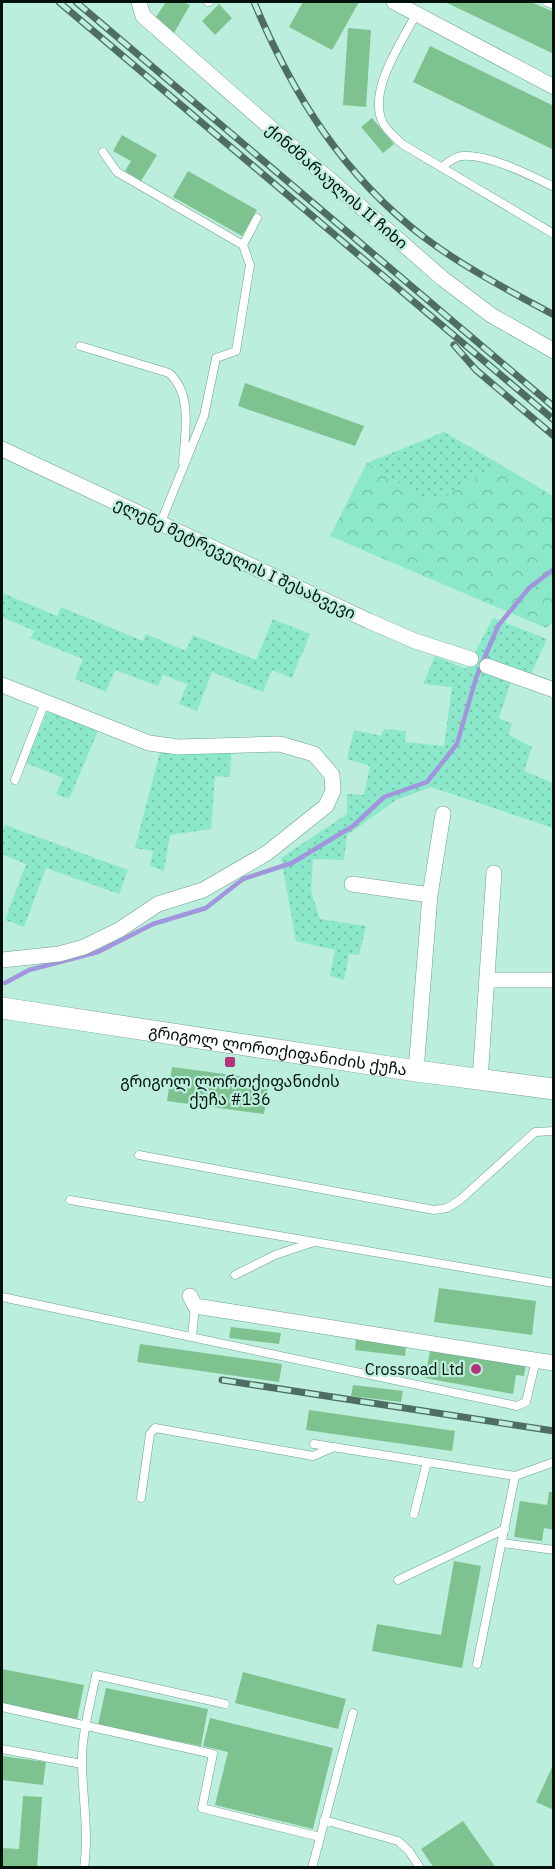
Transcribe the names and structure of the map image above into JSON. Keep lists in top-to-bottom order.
{
  "streets": {
    "street": ["ქინძმარაულის II ჩიხი", "ელენე მეტრეველის I შესახვევი", "გრიგოლ ლორთქიფანიძის ქუჩა"]
  },
  "places": {
    "transit": ["გრიგოლ ლორთქიფანიძის ქუჩა #136"],
    "other": ["Crossroad Ltd"]
  }
}
